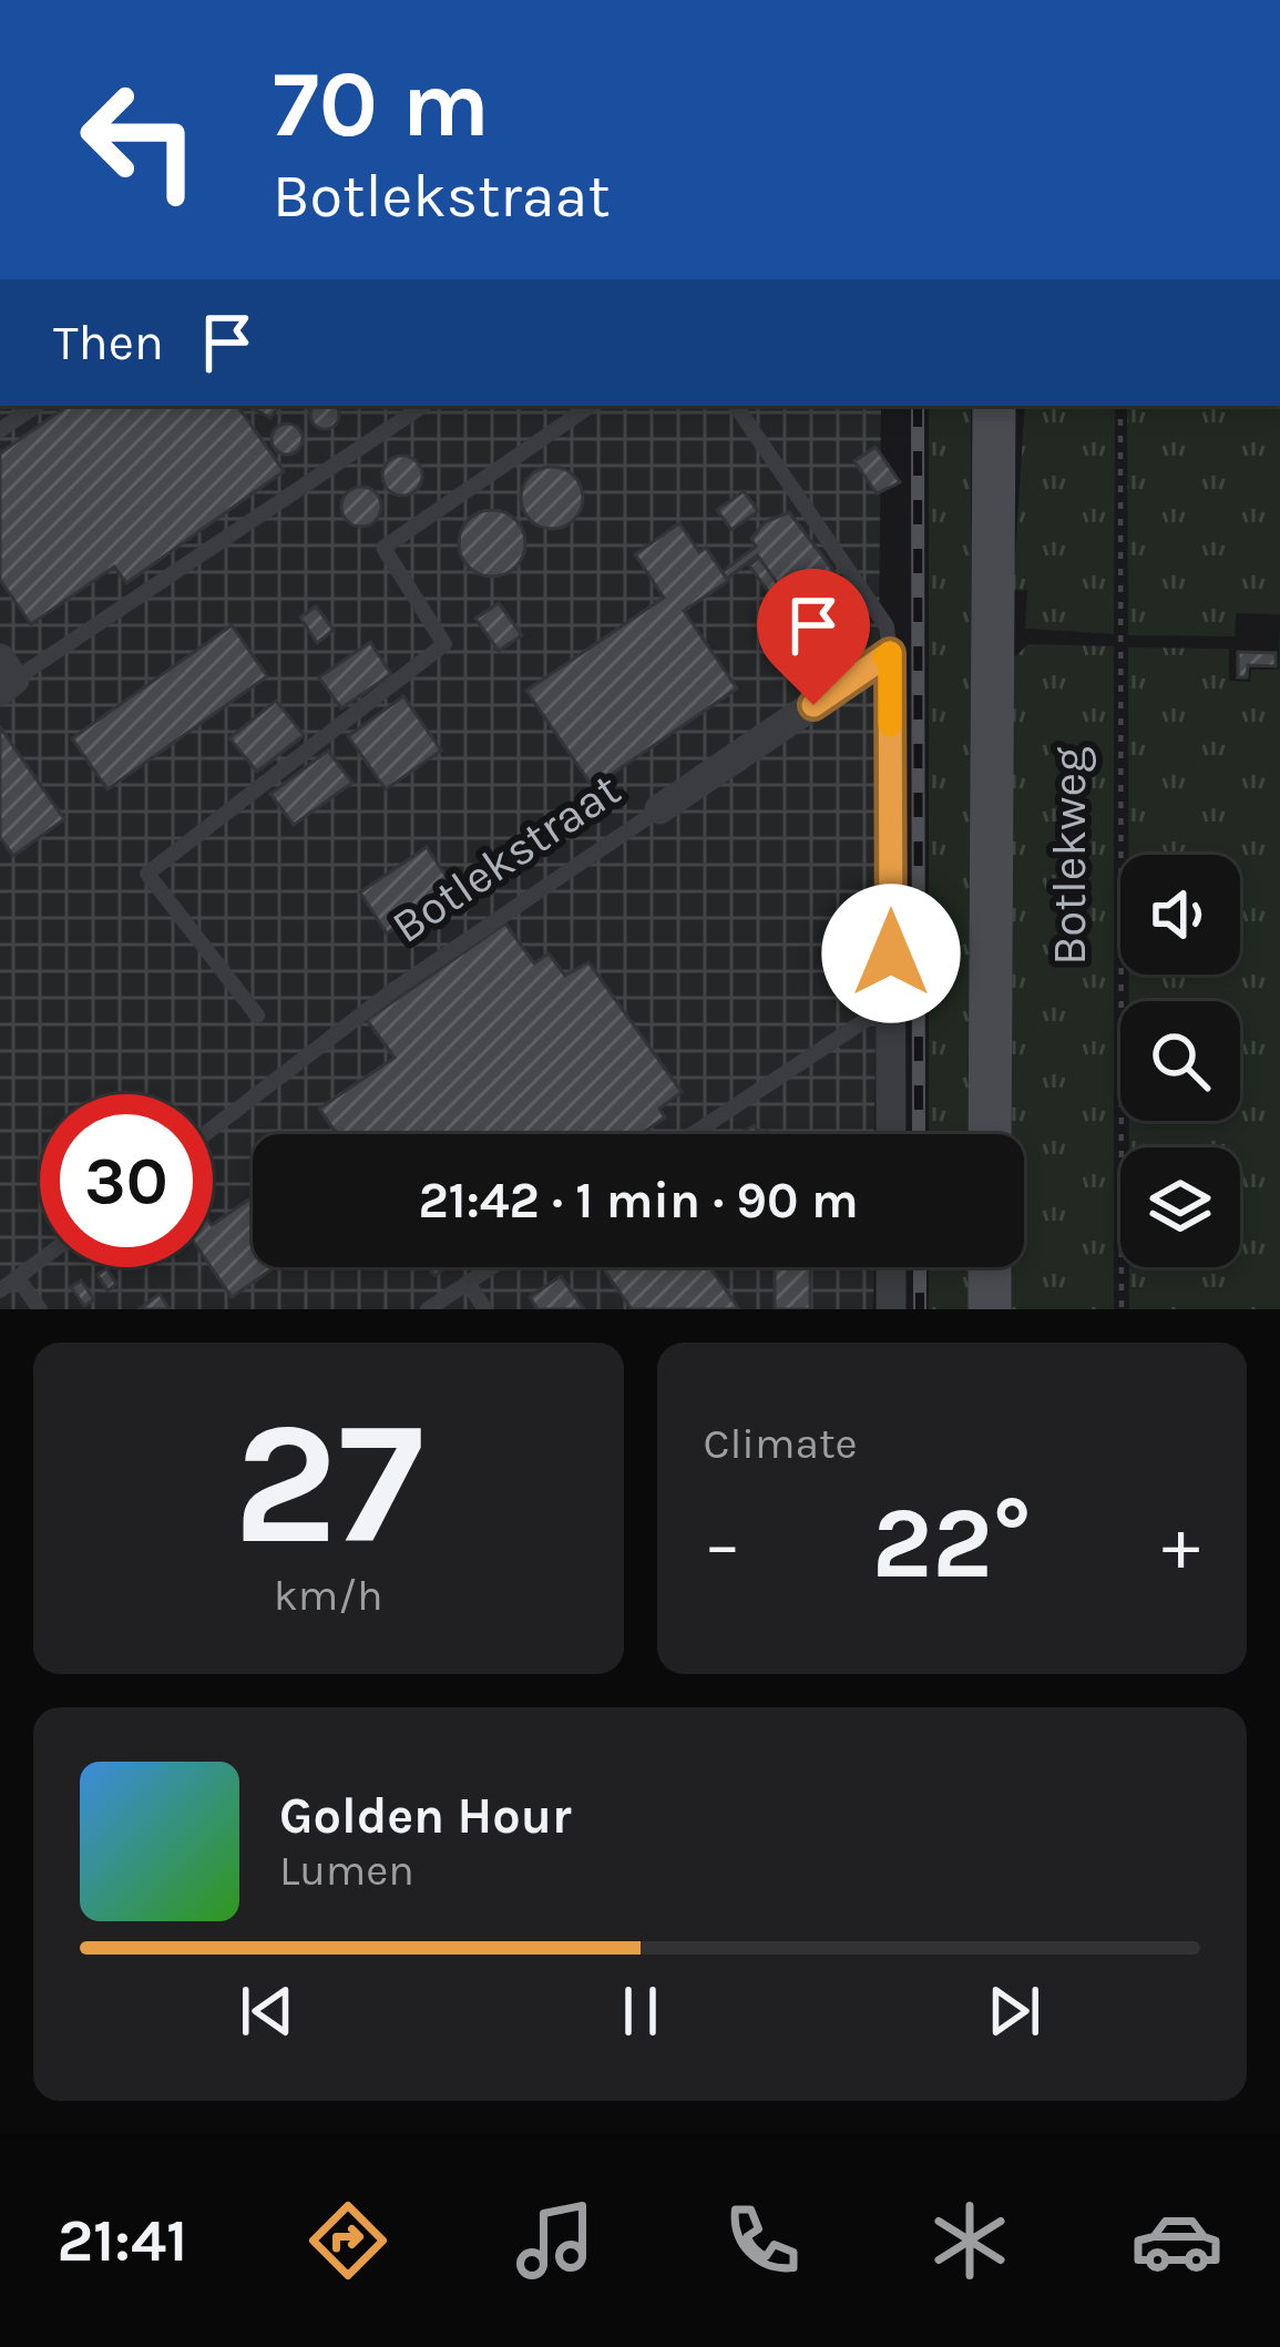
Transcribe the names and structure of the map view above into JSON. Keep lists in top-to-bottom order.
{
  "streets": {
    "main road": ["Botlekweg"],
    "street": ["Botlekstraat"]
  },
  "page": {
    "turn": ["70 m", "Botlekstraat"],
    "then": "Then",
    "limit": "30",
    "trip": "21:42 · 1 min · 90 m",
    "tile": [
      ["27", "km/h"],
      "Climate"
    ],
    "heat": ["−", "22°", "+"],
    "song": ["Golden Hour", "Lumen"],
    "tabs": "21:41"
  }
}
